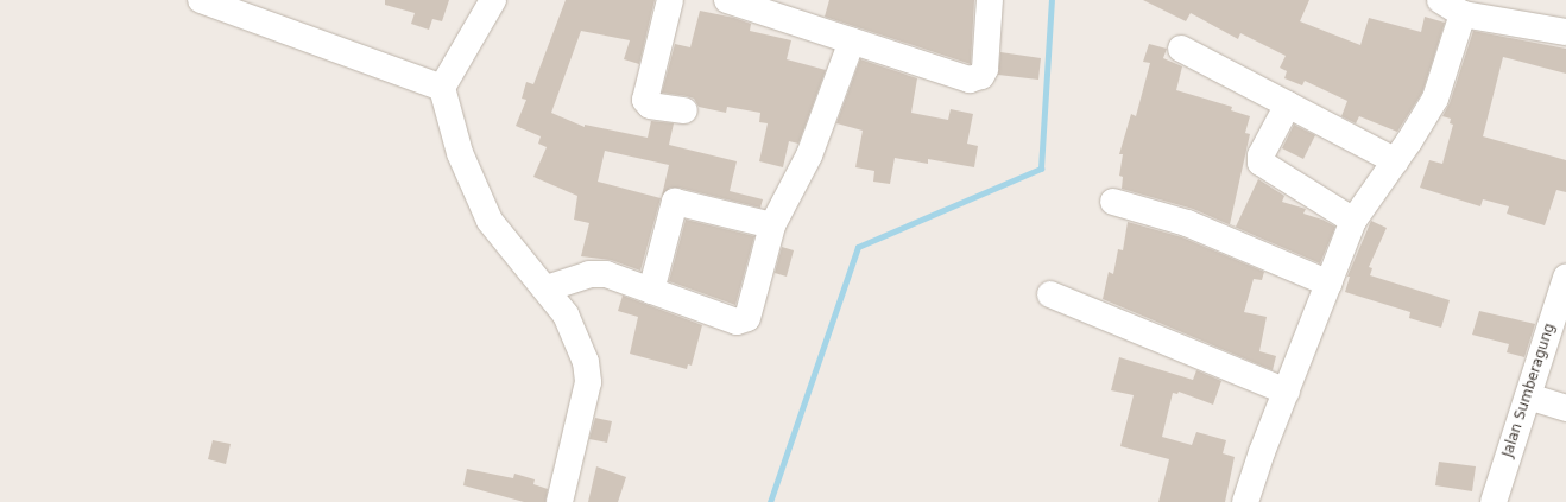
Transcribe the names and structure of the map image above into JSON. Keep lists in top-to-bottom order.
{
  "streets": {
    "street": ["Jalan Sumberagung"]
  }
}
